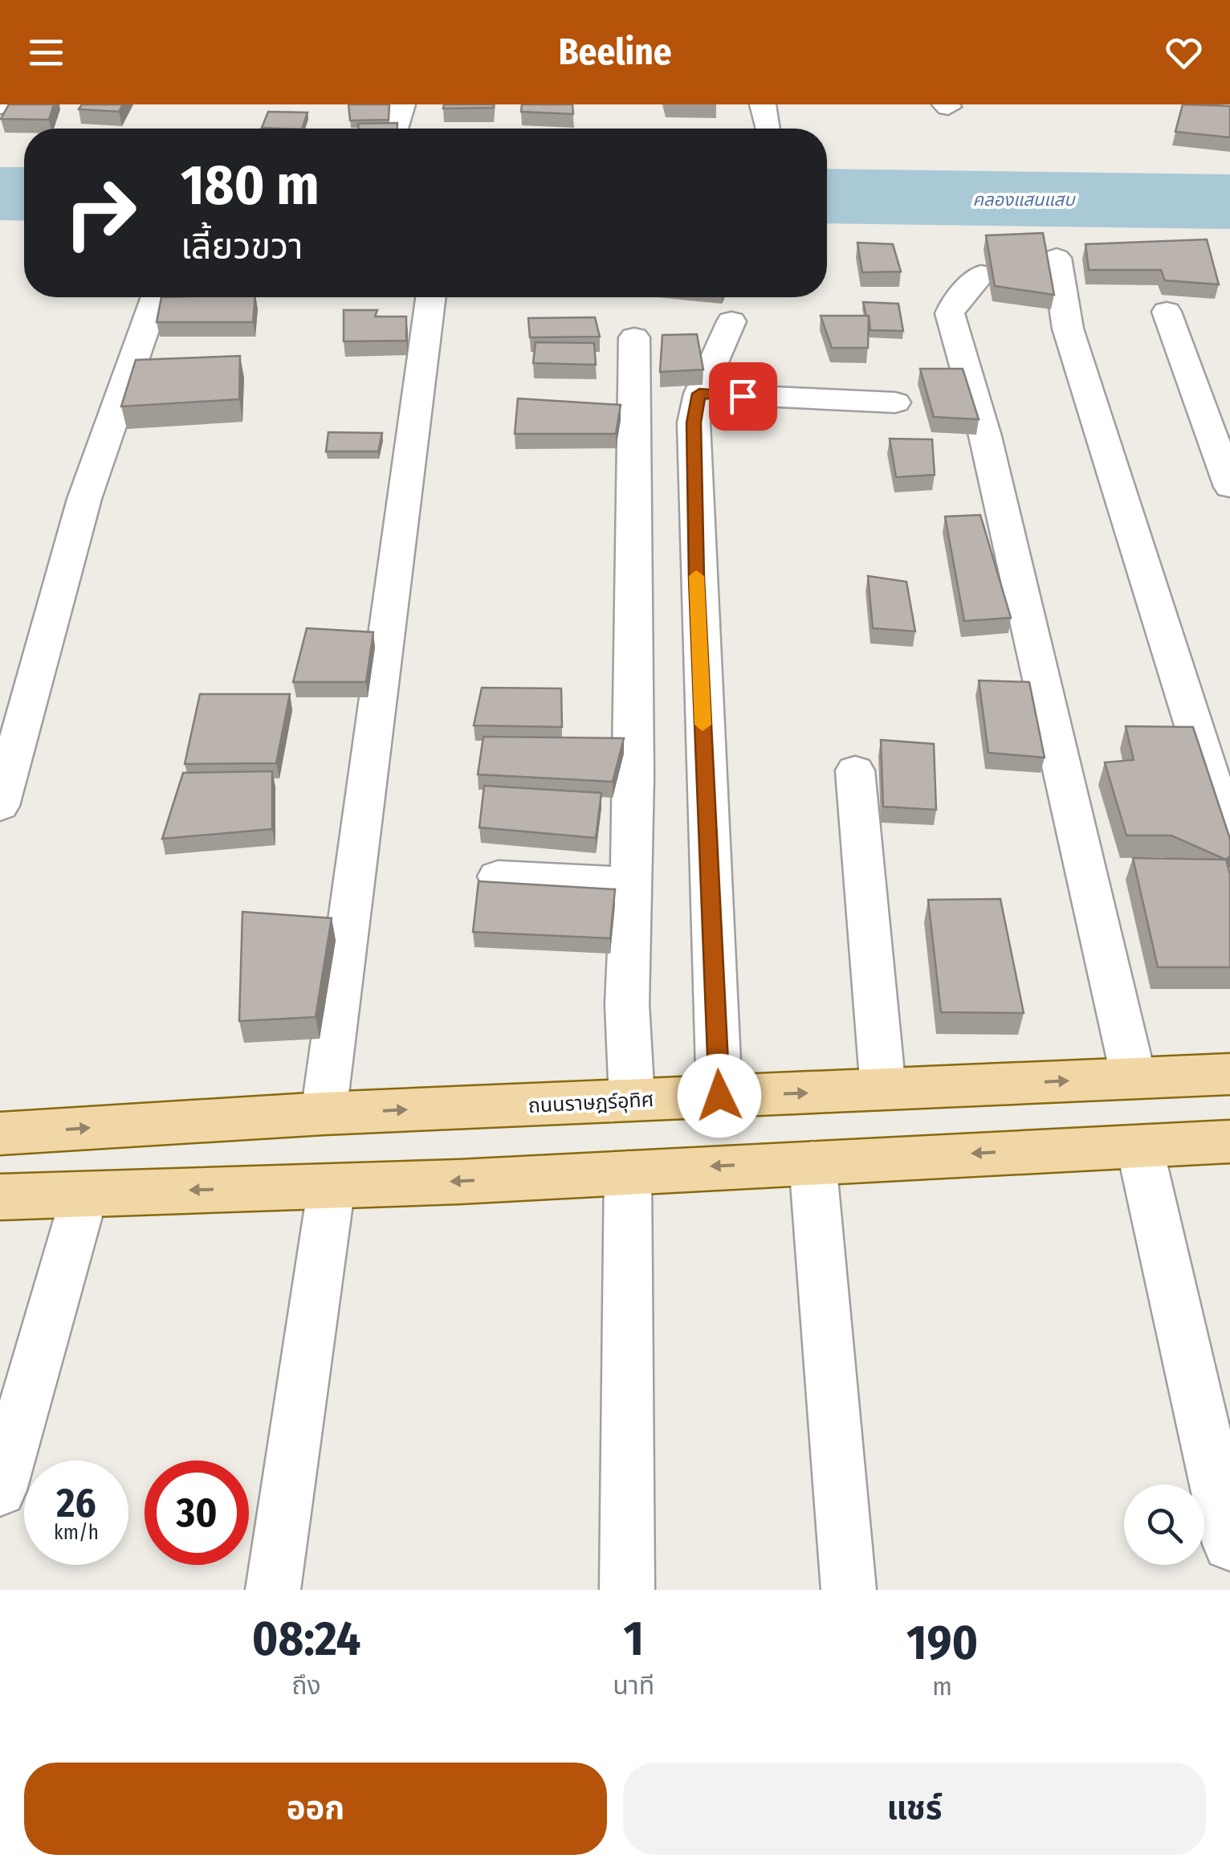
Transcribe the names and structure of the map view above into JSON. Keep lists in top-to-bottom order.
{
  "streets": {
    "main road": ["ถนนราษฎร์อุทิศ"]
  },
  "water": ["คลองแสนแสบ"],
  "page": {
    "header": "Beeline",
    "turn": ["180 m", "เลี้ยวขวา"],
    "speed": "26 km/h",
    "limit": "30",
    "eta": [
      "08:24",
      "ถึง",
      "1",
      "นาที",
      "190",
      "m"
    ],
    "buttons": ["ออก", "แชร์"]
  }
}
